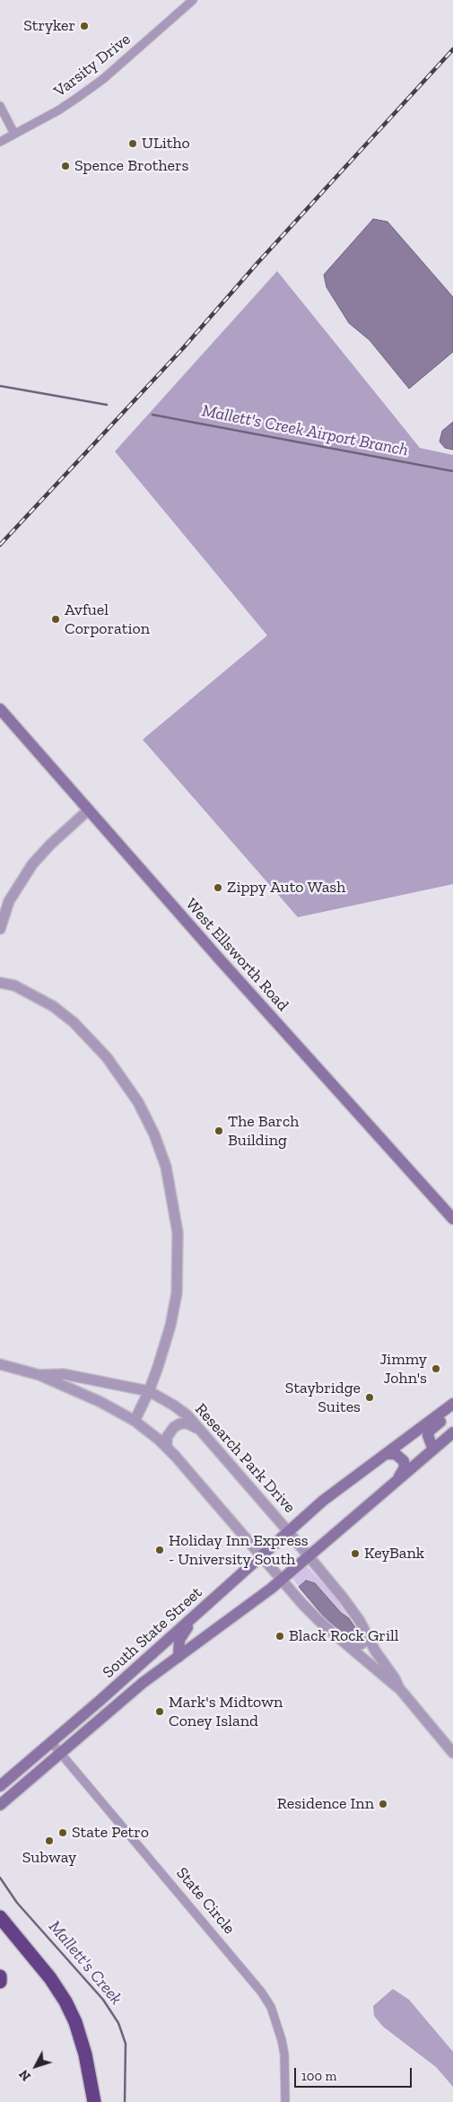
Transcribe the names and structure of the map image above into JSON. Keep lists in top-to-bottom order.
{
  "streets": {
    "main road": ["West Ellsworth Road", "South State Street"],
    "street": ["Varsity Drive", "Research Park Drive", "State Circle"]
  },
  "crossings": [
    ["Research Park Drive", "South State Street"],
    ["South State Street", "State Circle"]
  ],
  "water": ["Mallett's Creek Airport Branch", "Mallett's Creek"],
  "places": [
    "Stryker",
    "ULitho",
    "Spence Brothers",
    "Avfuel Corporation",
    "Zippy Auto Wash",
    "The Barch Building",
    "Jimmy John's",
    "Staybridge Suites",
    "Holiday Inn Express - University South",
    "KeyBank",
    "Black Rock Grill",
    "Mark's Midtown Coney Island",
    "Residence Inn",
    "State Petro",
    "Subway"
  ],
  "scale_bar": "100 m",
  "north": "bottom left"
}
